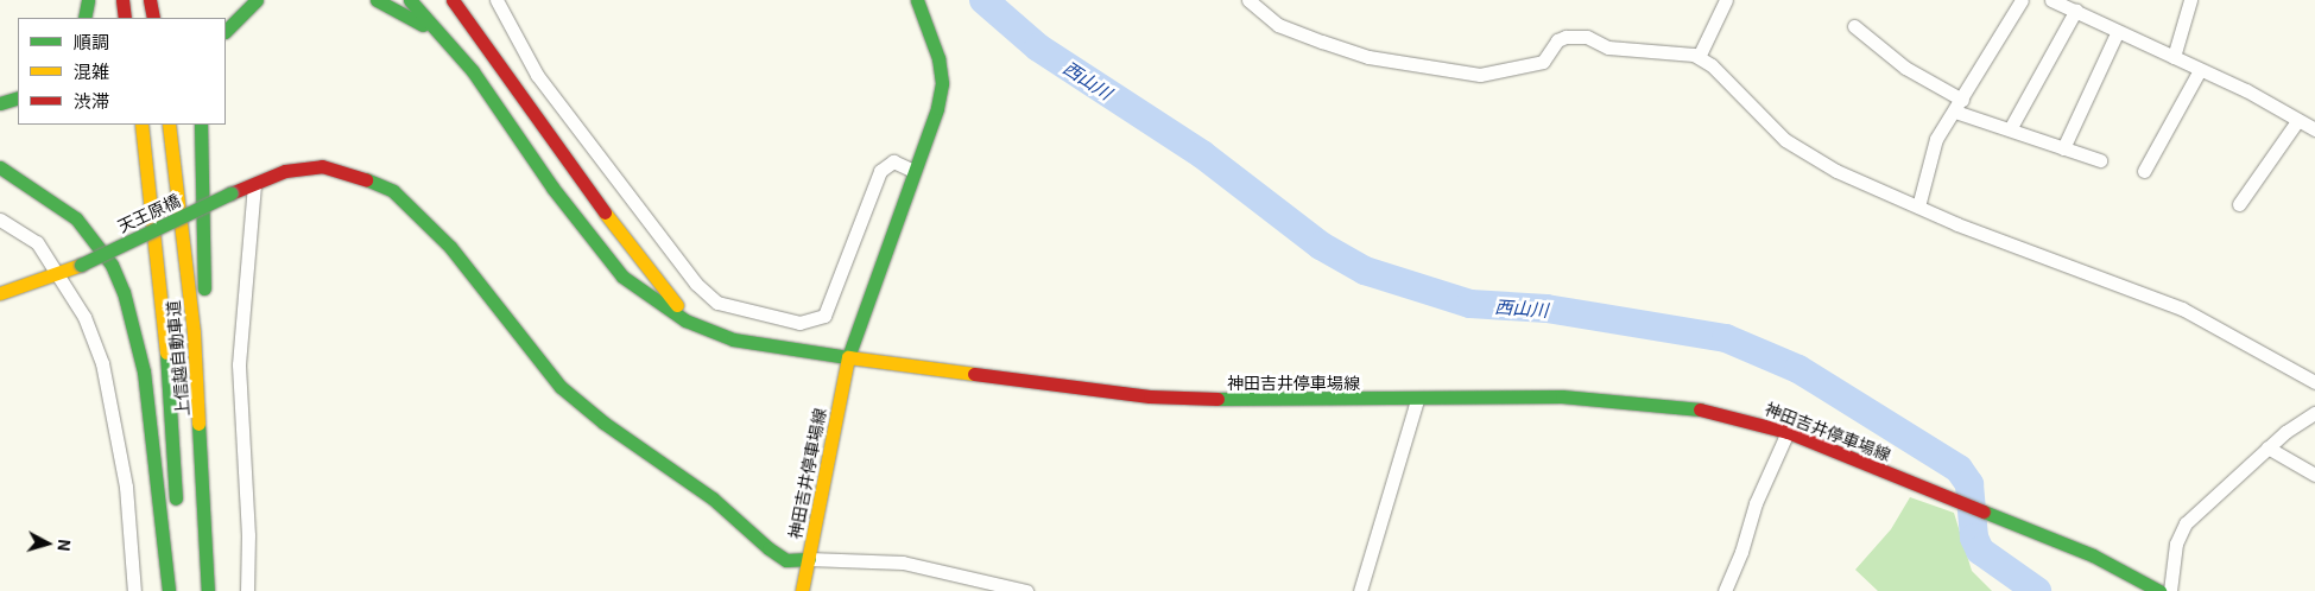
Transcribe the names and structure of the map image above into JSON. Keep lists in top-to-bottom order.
{
  "streets": {
    "main road": ["天王原橋", "上信越自動車道", "神田吉井停車場線"]
  },
  "crossings": [
    ["天王原橋", "神田吉井停車場線"]
  ],
  "water": ["西山川"],
  "legend": ["順調", "混雑", "渋滞"],
  "north": "right"
}
